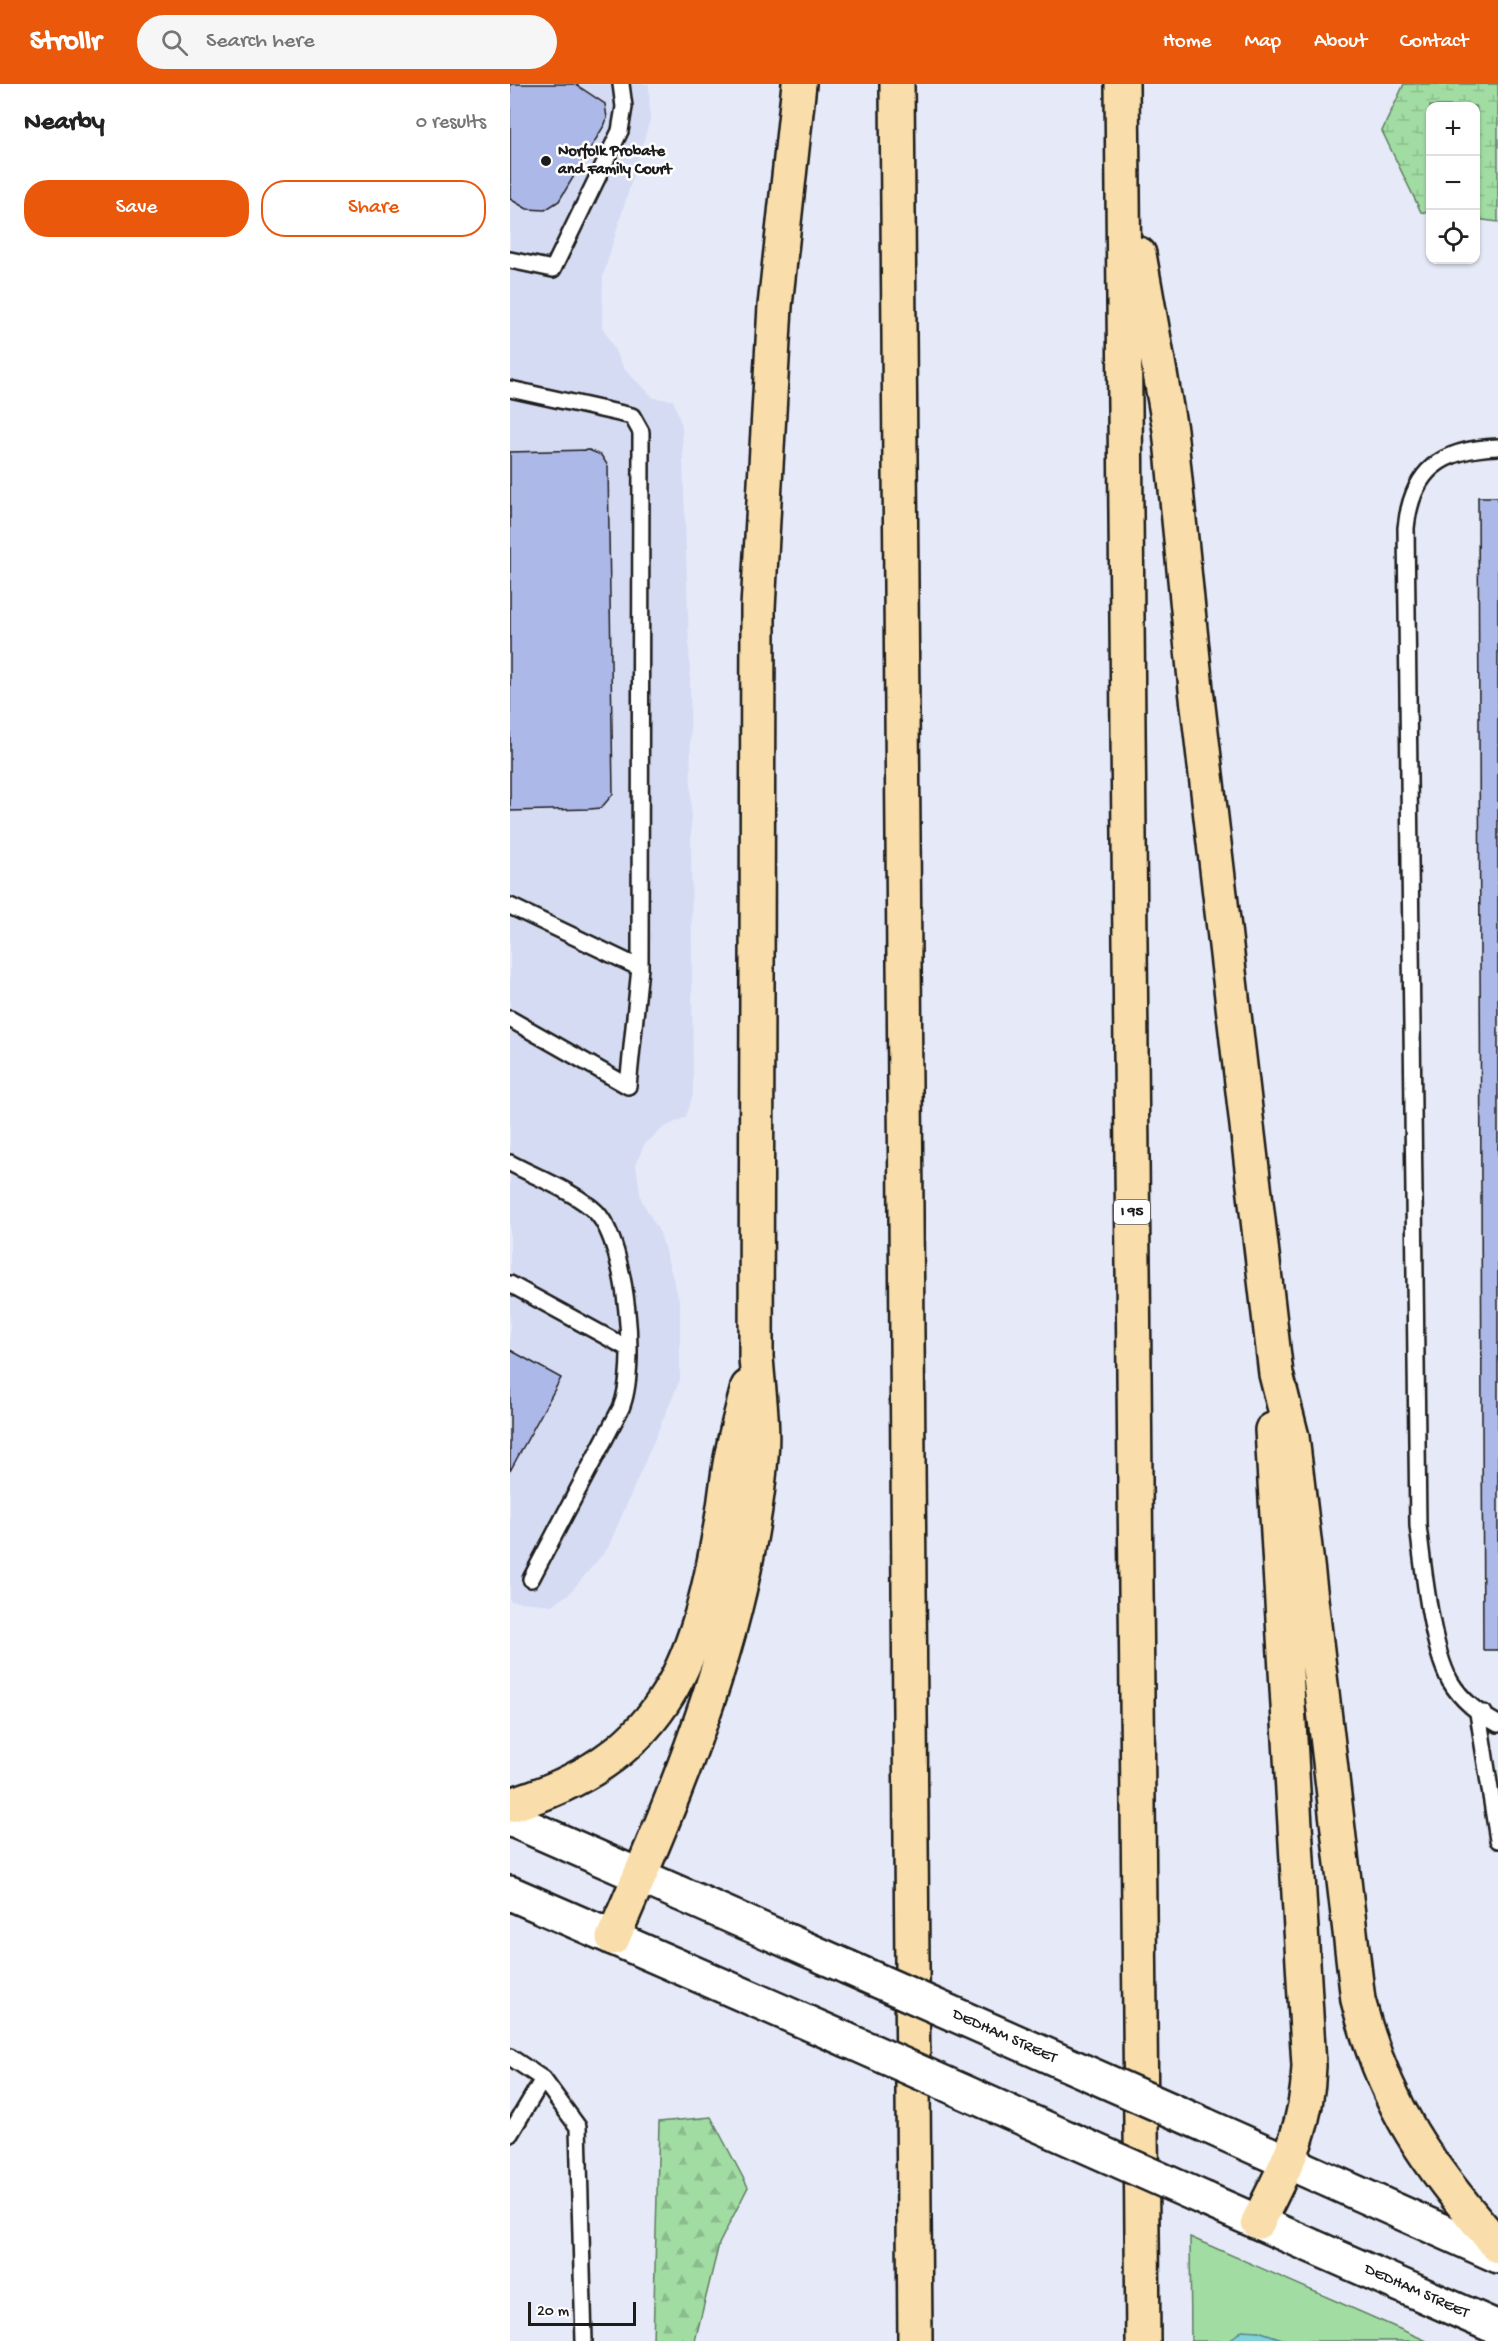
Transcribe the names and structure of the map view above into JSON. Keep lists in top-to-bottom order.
{
  "streets": {
    "highway": ["I 95"],
    "main road": ["DEDHAM STREET"]
  },
  "places": ["Norfolk Probate and Family Court"],
  "scale_bar": "20 m",
  "page": {
    "header": "Strollr",
    "search": "Search here",
    "nav": [
      "Home",
      "Map",
      "About",
      "Contact"
    ],
    "heading": ["Nearby", "0 results"],
    "map_buttons": ["+", "−"],
    "buttons": ["Save", "Share"],
    "scale": "20 m"
  }
}
